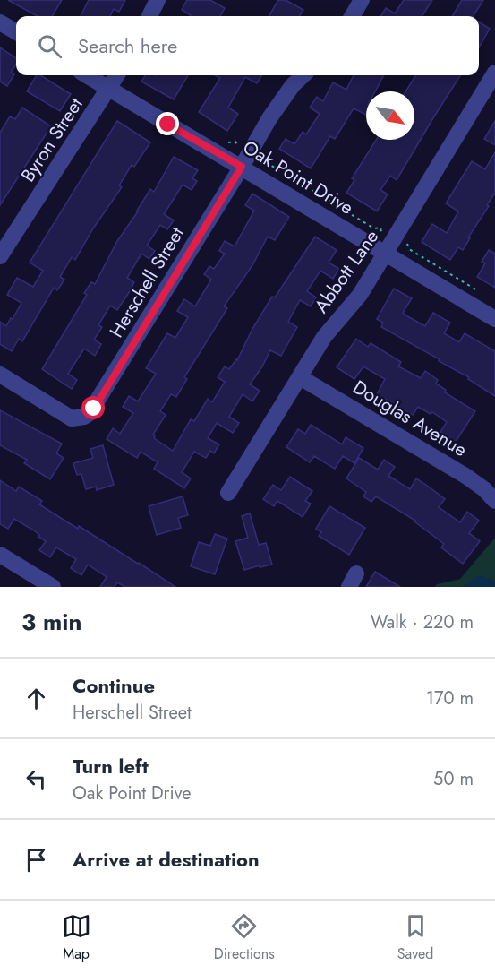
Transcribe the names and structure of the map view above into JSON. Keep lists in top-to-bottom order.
{
  "streets": {
    "street": [
      "Byron Street",
      "Oak Point Drive",
      "Abbott Lane",
      "Herschell Street",
      "Douglas Avenue"
    ]
  },
  "crossings": [
    ["Byron Street", "Oak Point Drive"],
    ["Oak Point Drive", "Abbott Lane"],
    ["Oak Point Drive", "Herschell Street"],
    ["Abbott Lane", "Douglas Avenue"]
  ],
  "north": "bottom right",
  "page": {
    "search": "Search here",
    "heading": ["3 min", "Walk · 220 m"],
    "list": [
      ["Continue", "Herschell Street", "170 m"],
      ["Turn left", "Oak Point Drive", "50 m"],
      "Arrive at destination"
    ],
    "nav": ["Map", "Directions", "Saved"]
  }
}
